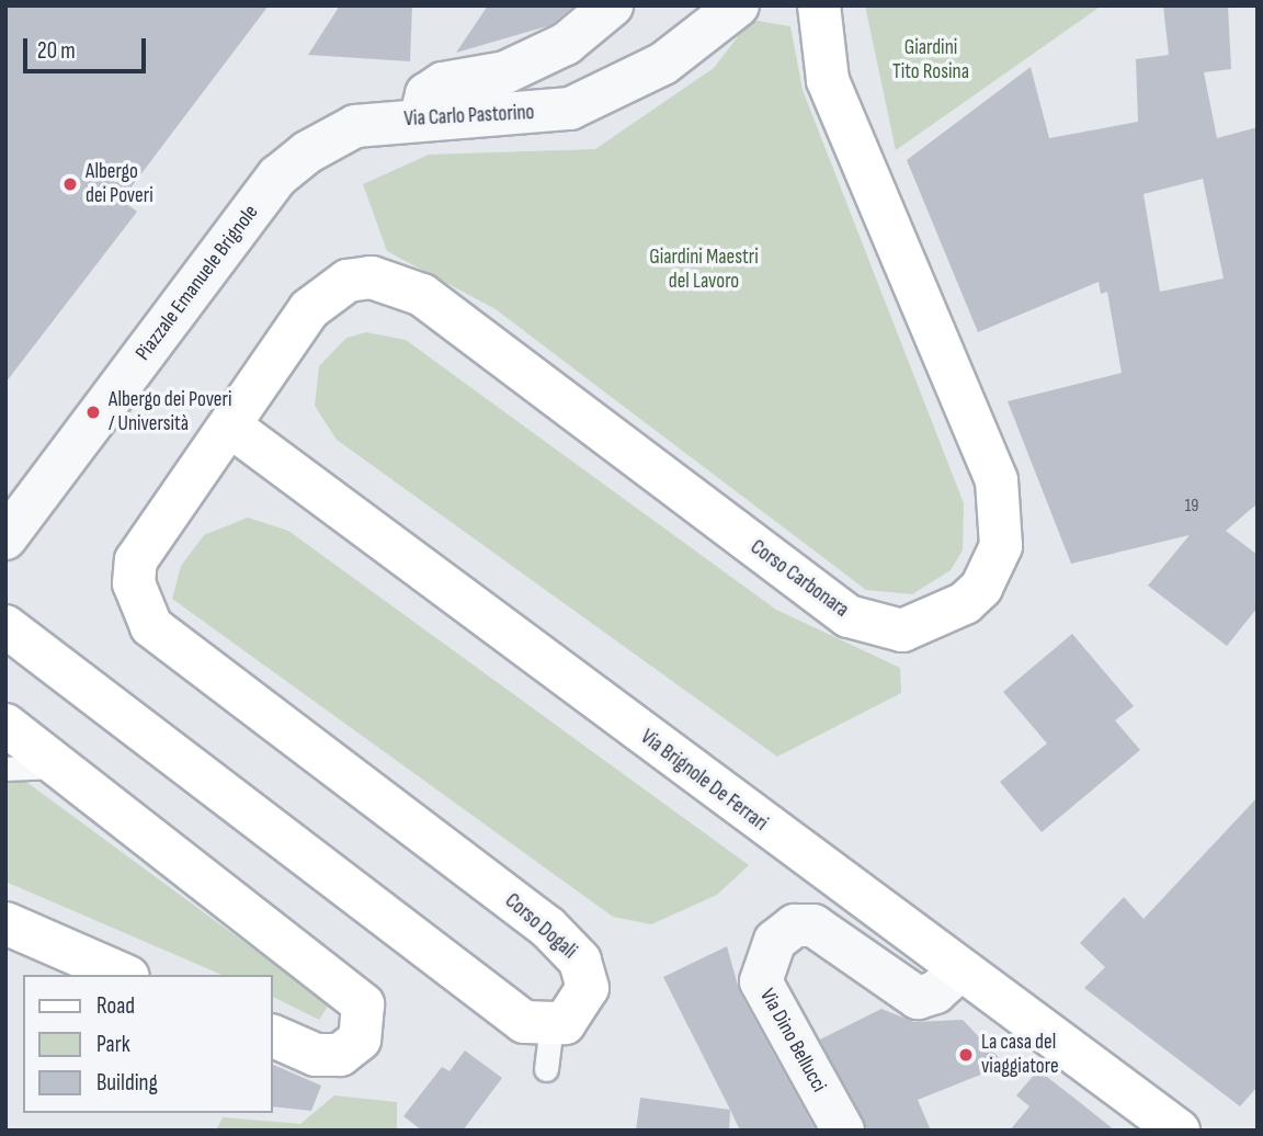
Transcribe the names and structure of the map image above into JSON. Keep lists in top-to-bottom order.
{
  "streets": {
    "street": [
      "Via Carlo Pastorino",
      "Piazzale Emanuele Brignole",
      "Corso Carbonara",
      "Via Brignole De Ferrari",
      "Corso Dogali",
      "Via Dino Bellucci"
    ]
  },
  "crossings": [
    ["Via Carlo Pastorino", "Piazzale Emanuele Brignole"],
    ["Corso Carbonara", "Via Brignole De Ferrari"],
    ["Corso Carbonara", "Corso Dogali"],
    ["Via Brignole De Ferrari", "Corso Dogali"],
    ["Via Brignole De Ferrari", "Via Dino Bellucci"]
  ],
  "parks": ["Giardini Tito Rosina", "Giardini Maestri del Lavoro"],
  "places": ["Albergo dei Poveri", "Albergo dei Poveri / Università", "La casa del viaggiatore"],
  "house_numbers": ["19"],
  "legend": ["Road", "Park", "Building"],
  "scale_bar": "20 m"
}
